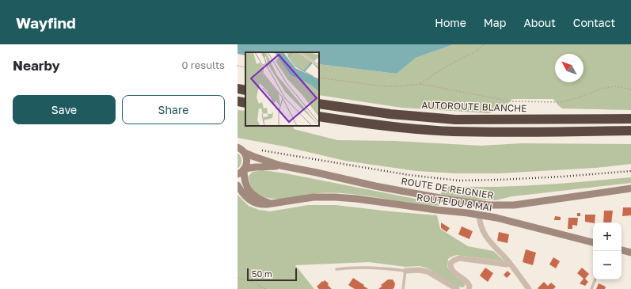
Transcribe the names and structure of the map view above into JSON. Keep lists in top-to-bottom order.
{
  "streets": {
    "highway": ["AUTOROUTE BLANCHE"],
    "main road": ["ROUTE DE REIGNIER", "ROUTE DU 8 MAI"]
  },
  "scale_bar": "50 m",
  "north": "top left",
  "page": {
    "header": "Wayfind",
    "nav": [
      "Home",
      "Map",
      "About",
      "Contact"
    ],
    "heading": ["Nearby", "0 results"],
    "buttons": ["Save", "Share"],
    "map_buttons": ["+", "−"],
    "scale": "50 m"
  }
}
